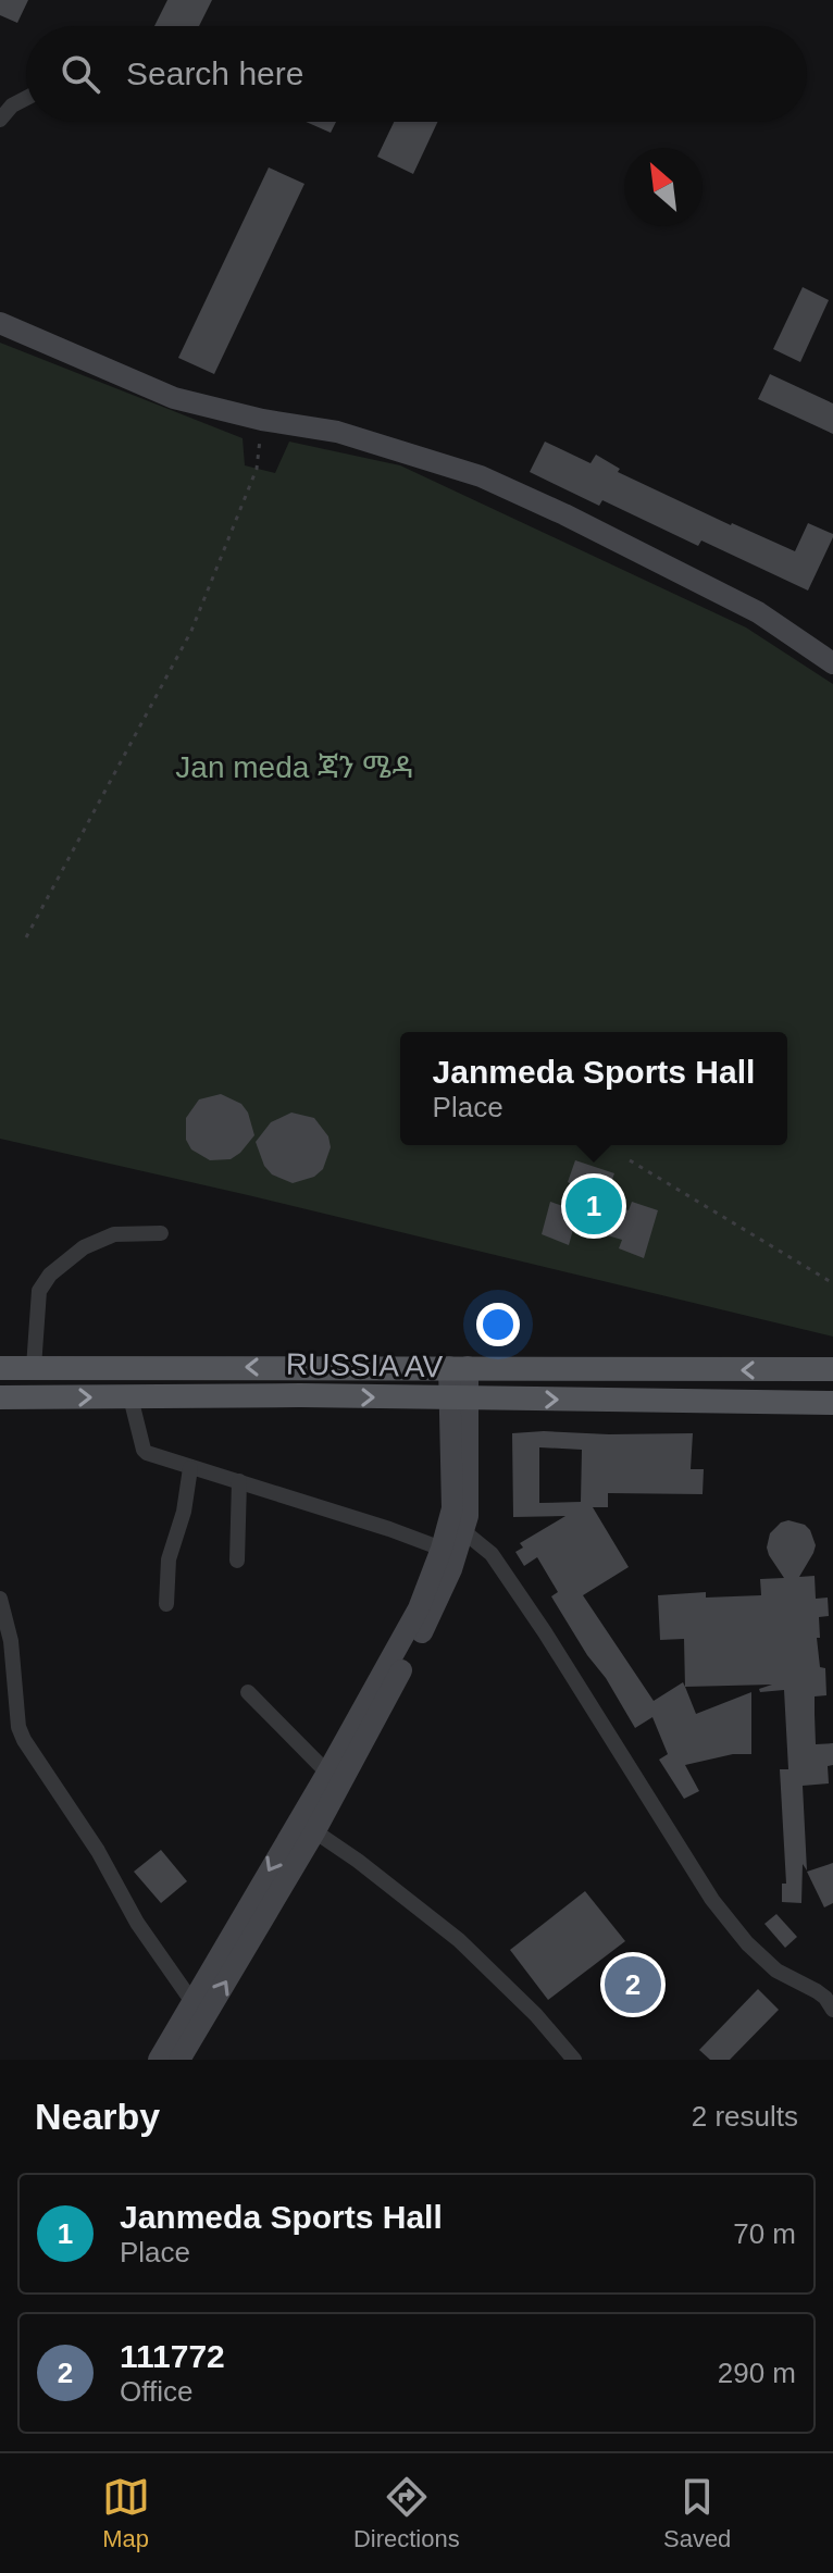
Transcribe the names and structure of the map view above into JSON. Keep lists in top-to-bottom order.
{
  "streets": {
    "main road": ["RUSSIA AV"]
  },
  "parks": ["Jan meda ጃን ሜዳ"],
  "north": "top left",
  "page": {
    "search": "Search here",
    "popup": ["Janmeda Sports Hall", "Place"],
    "pins": ["1", "2"],
    "heading": ["Nearby", "2 results"],
    "list": [
      {
        "mark": "1",
        "name": "Janmeda Sports Hall",
        "note": "Place",
        "value": "70 m"
      },
      {
        "mark": "2",
        "name": "111772",
        "note": "Office",
        "value": "290 m"
      }
    ],
    "nav": ["Map", "Directions", "Saved"]
  }
}
